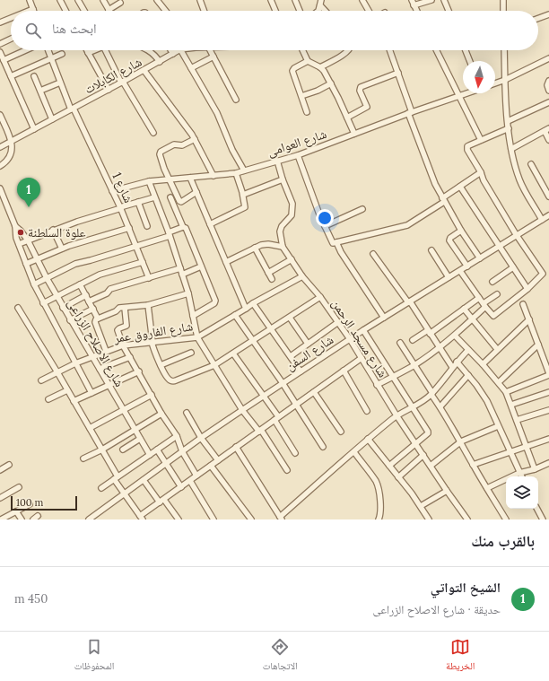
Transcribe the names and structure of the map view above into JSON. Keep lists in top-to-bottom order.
{
  "streets": {
    "street": [
      "شارع الكابلات",
      "شارع العوامى",
      "شارع 1",
      "شارع الفاروق عمر",
      "شارع مسجد الرحمن",
      "شارع الاصلاح الزراعى",
      "شارع السفن"
    ]
  },
  "crossings": [
    ["شارع الكابلات", "شارع 1"],
    ["شارع العوامى", "شارع 1"],
    ["شارع العوامى", "شارع مسجد الرحمن"],
    ["شارع الفاروق عمر", "شارع مسجد الرحمن"],
    ["شارع الفاروق عمر", "شارع الاصلاح الزراعى"],
    ["شارع مسجد الرحمن", "شارع السفن"]
  ],
  "places": ["علوة السلطنة"],
  "scale_bar": "100 m",
  "north": "bottom",
  "page": {
    "search": "ابحث هنا",
    "pins": "1",
    "scale": "100 m",
    "heading": "بالقرب منك",
    "list": [
      {
        "mark": "1",
        "name": "الشيخ التواتي",
        "note": "حديقة · شارع الاصلاح الزراعى",
        "value": "450 m"
      }
    ],
    "nav": ["الخريطة", "الاتجاهات", "المحفوظات"]
  }
}
